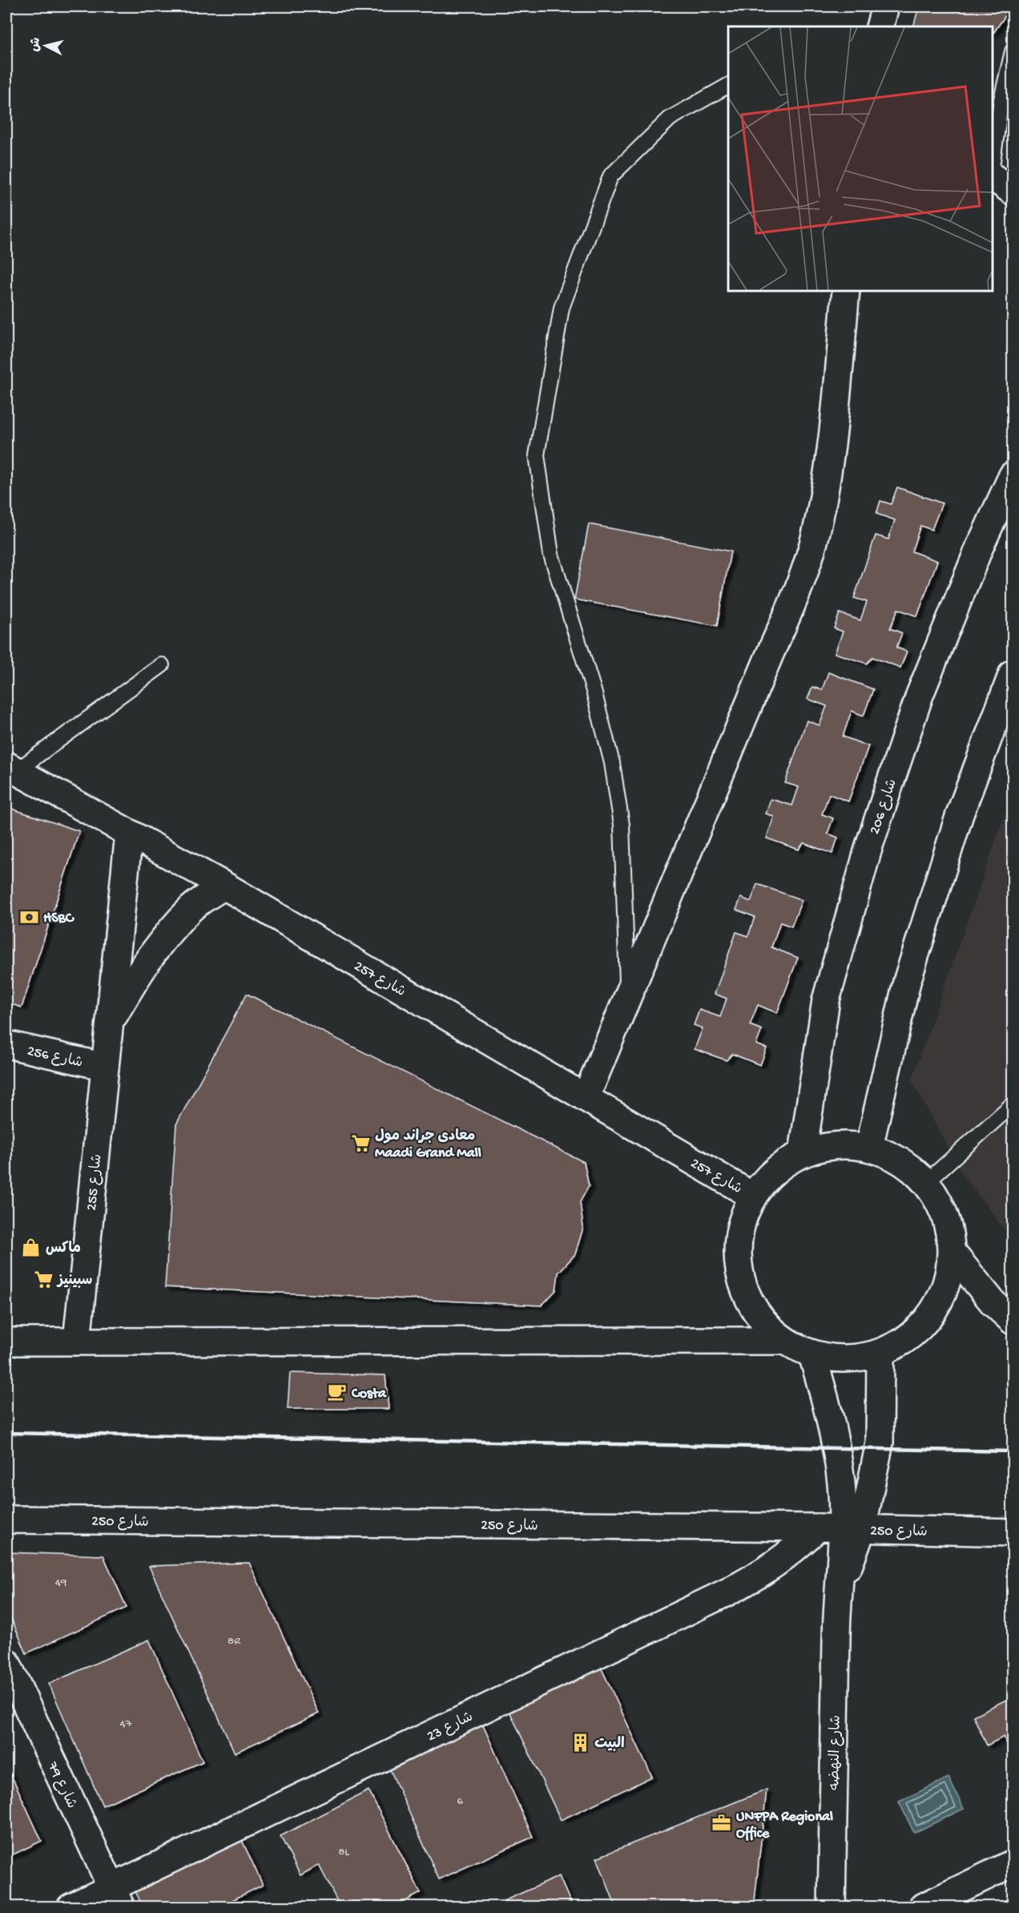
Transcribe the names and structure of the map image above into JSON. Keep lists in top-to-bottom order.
{
  "streets": {
    "street": [
      "شارع 206",
      "شارع 257",
      "شارع 256",
      "شارع 255",
      "شارع 250",
      "شارع 23",
      "شارع النهضه",
      "شارع 79"
    ]
  },
  "crossings": [
    ["شارع 257", "شارع 255"],
    ["شارع 256", "شارع 255"],
    ["شارع 250", "شارع 23"],
    ["شارع 250", "شارع النهضه"],
    ["شارع 23", "شارع النهضه"],
    ["شارع 23", "شارع 79"]
  ],
  "places": {
    "bank": ["HSBC"],
    "supermarket": ["معادى جراند مول Maadi Grand Mall", "سبينيز"],
    "shop": ["ماكس"],
    "cafe": ["Costa"],
    "building": ["البيت"],
    "office": ["UNFPA Regional Office"]
  },
  "house_numbers": [
    "49",
    "8R",
    "47",
    "6",
    "8L"
  ],
  "north": "left"
}
